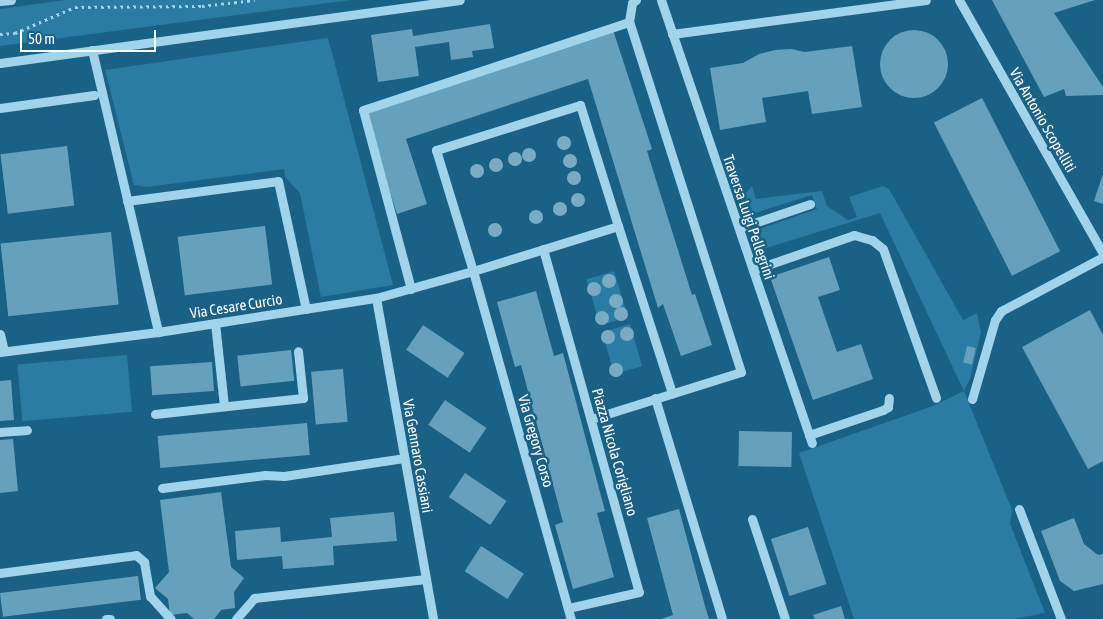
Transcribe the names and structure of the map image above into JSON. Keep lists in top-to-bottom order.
{
  "streets": {
    "street": [
      "Via Antonio Scopelliti",
      "Traversa Luigi Pellegrini",
      "Via Cesare Curcio",
      "Via Gregory Corso",
      "Piazza Nicola Corigliano",
      "Via Gennaro Cassiani"
    ]
  },
  "crossings": [
    ["Via Cesare Curcio", "Via Gregory Corso"],
    ["Via Cesare Curcio", "Via Gennaro Cassiani"],
    ["Via Gregory Corso", "Piazza Nicola Corigliano"]
  ],
  "scale_bar": "50 m"
}
